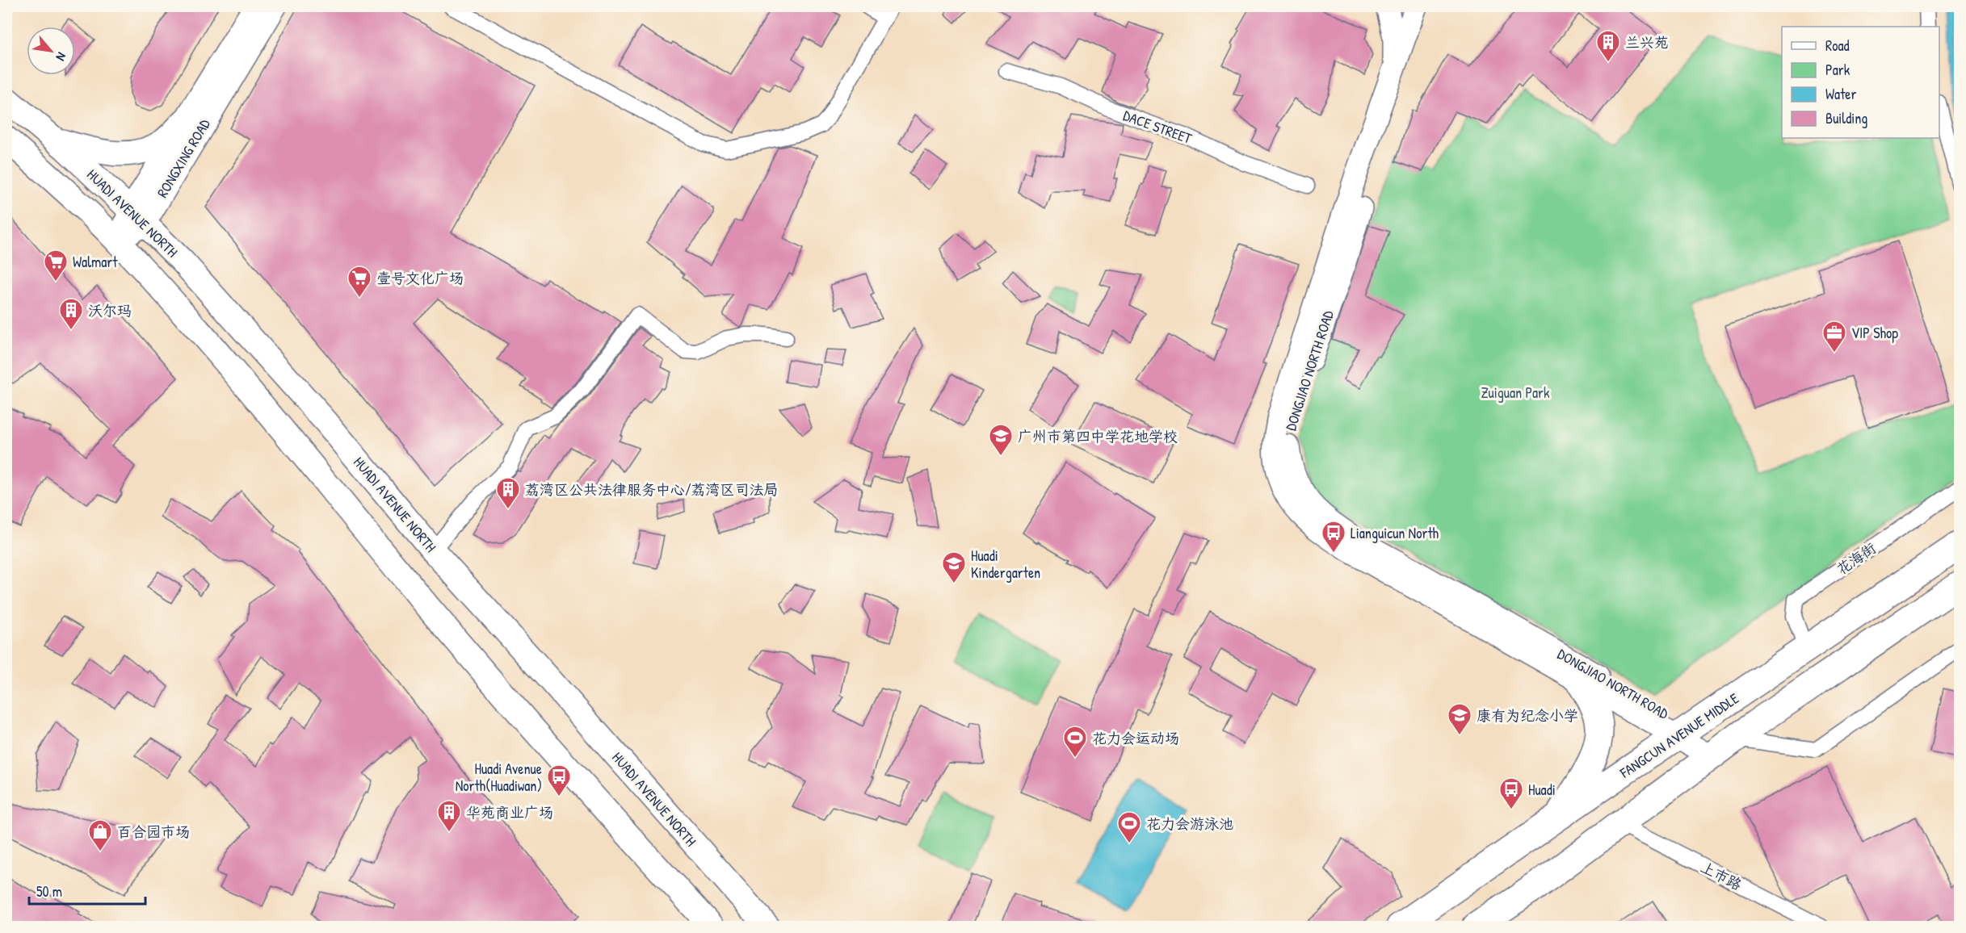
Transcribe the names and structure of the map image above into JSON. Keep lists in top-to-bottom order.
{
  "streets": {
    "highway": ["FANGCUN AVENUE MIDDLE"],
    "main road": ["RONGXING ROAD", "HUADI AVENUE NORTH", "DONGJIAO NORTH ROAD"],
    "street": ["DACE STREET", "花海街", "上市路"]
  },
  "crossings": [
    ["RONGXING ROAD", "HUADI AVENUE NORTH"],
    ["DONGJIAO NORTH ROAD", "FANGCUN AVENUE MIDDLE"],
    ["花海街", "FANGCUN AVENUE MIDDLE"]
  ],
  "parks": ["Zuiguan Park"],
  "places": {
    "building": [
      "兰兴苑",
      "沃尔玛",
      "荔湾区公共法律服务中心/荔湾区司法局",
      "华苑商业广场"
    ],
    "supermarket": ["Walmart", "壹号文化广场"],
    "office": ["VIP Shop"],
    "school or university": ["广州市第四中学花地学校", "Huadi Kindergarten", "康有为纪念小学"],
    "bus stop": ["Lianguicun North", "Huadi Avenue North(Huadiwan)", "Huadi"],
    "sports": ["花力会运动场", "花力会游泳池"],
    "shop": ["百合园市场"]
  },
  "legend": [
    "Road",
    "Park",
    "Water",
    "Building"
  ],
  "scale_bar": "50 m",
  "north": "bottom right"
}
